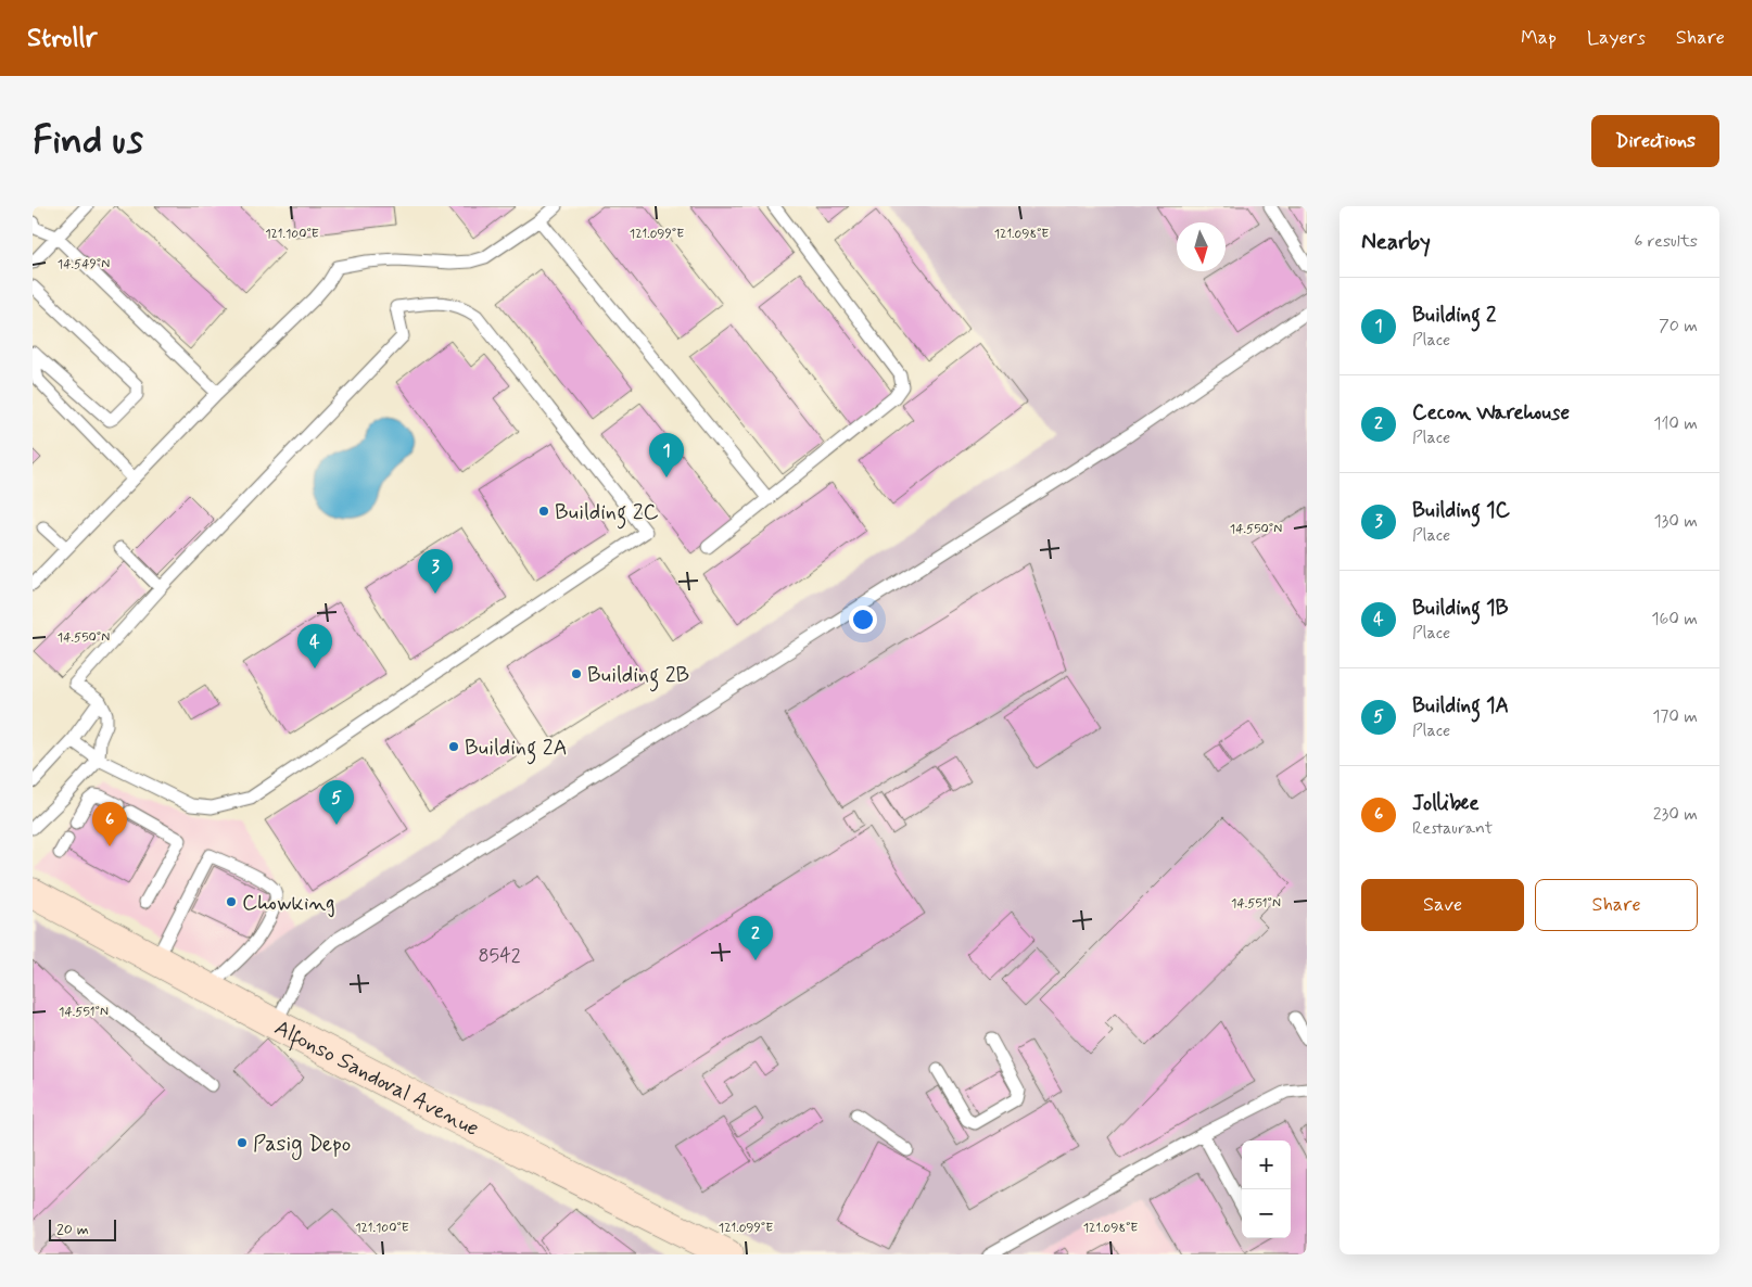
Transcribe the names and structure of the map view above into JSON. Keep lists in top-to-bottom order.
{
  "streets": {
    "main road": ["Alfonso Sandoval Avenue"]
  },
  "places": [
    "Building 2C",
    "Building 2B",
    "Building 2A",
    "Chowking",
    "Pasig Depo"
  ],
  "house_numbers": ["8542"],
  "scale_bar": "20 m",
  "north": "bottom",
  "page": {
    "header": "Strollr",
    "nav": ["Map", "Layers", "Share"],
    "buttons": [
      "Directions",
      ["Save", "Share"]
    ],
    "title": "Find us",
    "heading": ["Nearby", "6 results"],
    "list": [
      {
        "mark": "1",
        "name": "Building 2",
        "note": "Place",
        "value": "70 m"
      },
      {
        "mark": "2",
        "name": "Cecon Warehouse",
        "note": "Place",
        "value": "110 m"
      },
      {
        "mark": "3",
        "name": "Building 1C",
        "note": "Place",
        "value": "130 m"
      },
      {
        "mark": "4",
        "name": "Building 1B",
        "note": "Place",
        "value": "160 m"
      },
      {
        "mark": "5",
        "name": "Building 1A",
        "note": "Place",
        "value": "170 m"
      },
      {
        "mark": "6",
        "name": "Jollibee",
        "note": "Restaurant",
        "value": "230 m"
      }
    ],
    "pins": [
      "1",
      "3",
      "4",
      "5",
      "6",
      "2"
    ],
    "map_buttons": ["+", "−"],
    "scale": "20 m"
  },
  "coordinates": [
    "121.100°E",
    "121.099°E",
    "121.098°E",
    "14.549°N",
    "14.550°N",
    "14.551°N"
  ]
}
